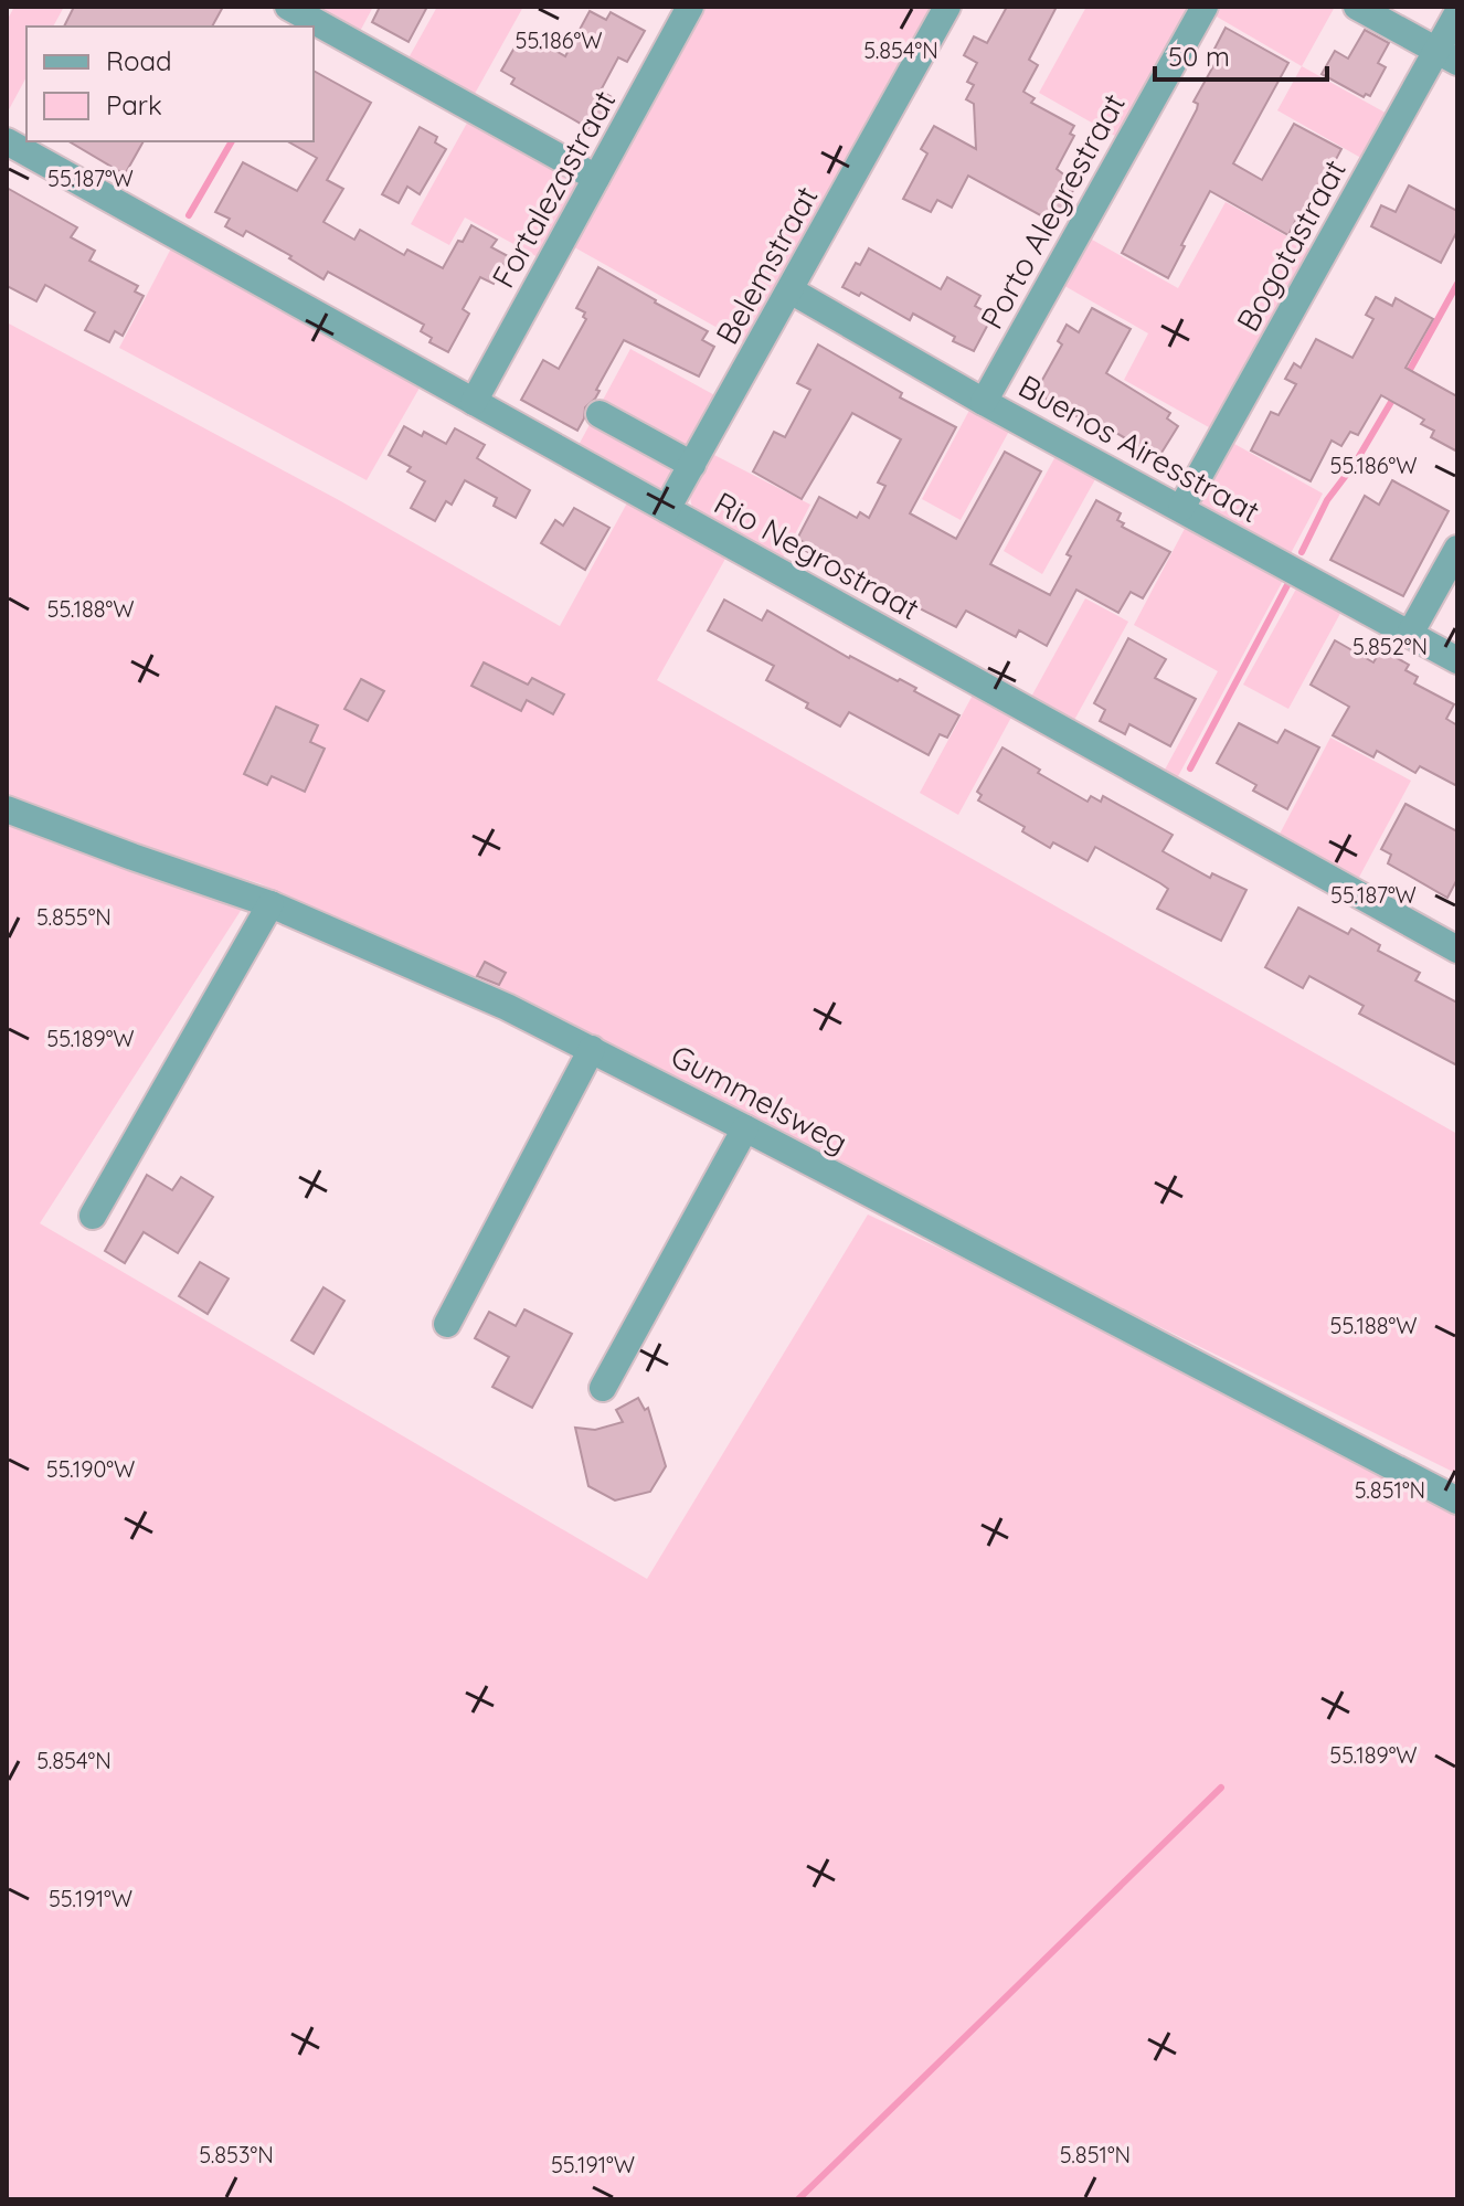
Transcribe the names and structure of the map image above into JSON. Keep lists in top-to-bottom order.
{
  "streets": {
    "street": [
      "Fortalezastraat",
      "Porto Alegrestraat",
      "Bogotastraat",
      "Belemstraat",
      "Buenos Airesstraat",
      "Rio Negrostraat",
      "Gummelsweg"
    ]
  },
  "crossings": [
    ["Fortalezastraat", "Rio Negrostraat"],
    ["Porto Alegrestraat", "Buenos Airesstraat"],
    ["Bogotastraat", "Buenos Airesstraat"],
    ["Belemstraat", "Buenos Airesstraat"],
    ["Belemstraat", "Rio Negrostraat"]
  ],
  "legend": ["Road", "Park"],
  "scale_bar": "50 m",
  "coordinates": [
    "55.186°W",
    "5.854°N",
    "55.187°W",
    "55.188°W",
    "5.852°N",
    "5.855°N",
    "55.189°W",
    "55.190°W",
    "5.851°N",
    "55.191°W",
    "5.853°N"
  ]
}
